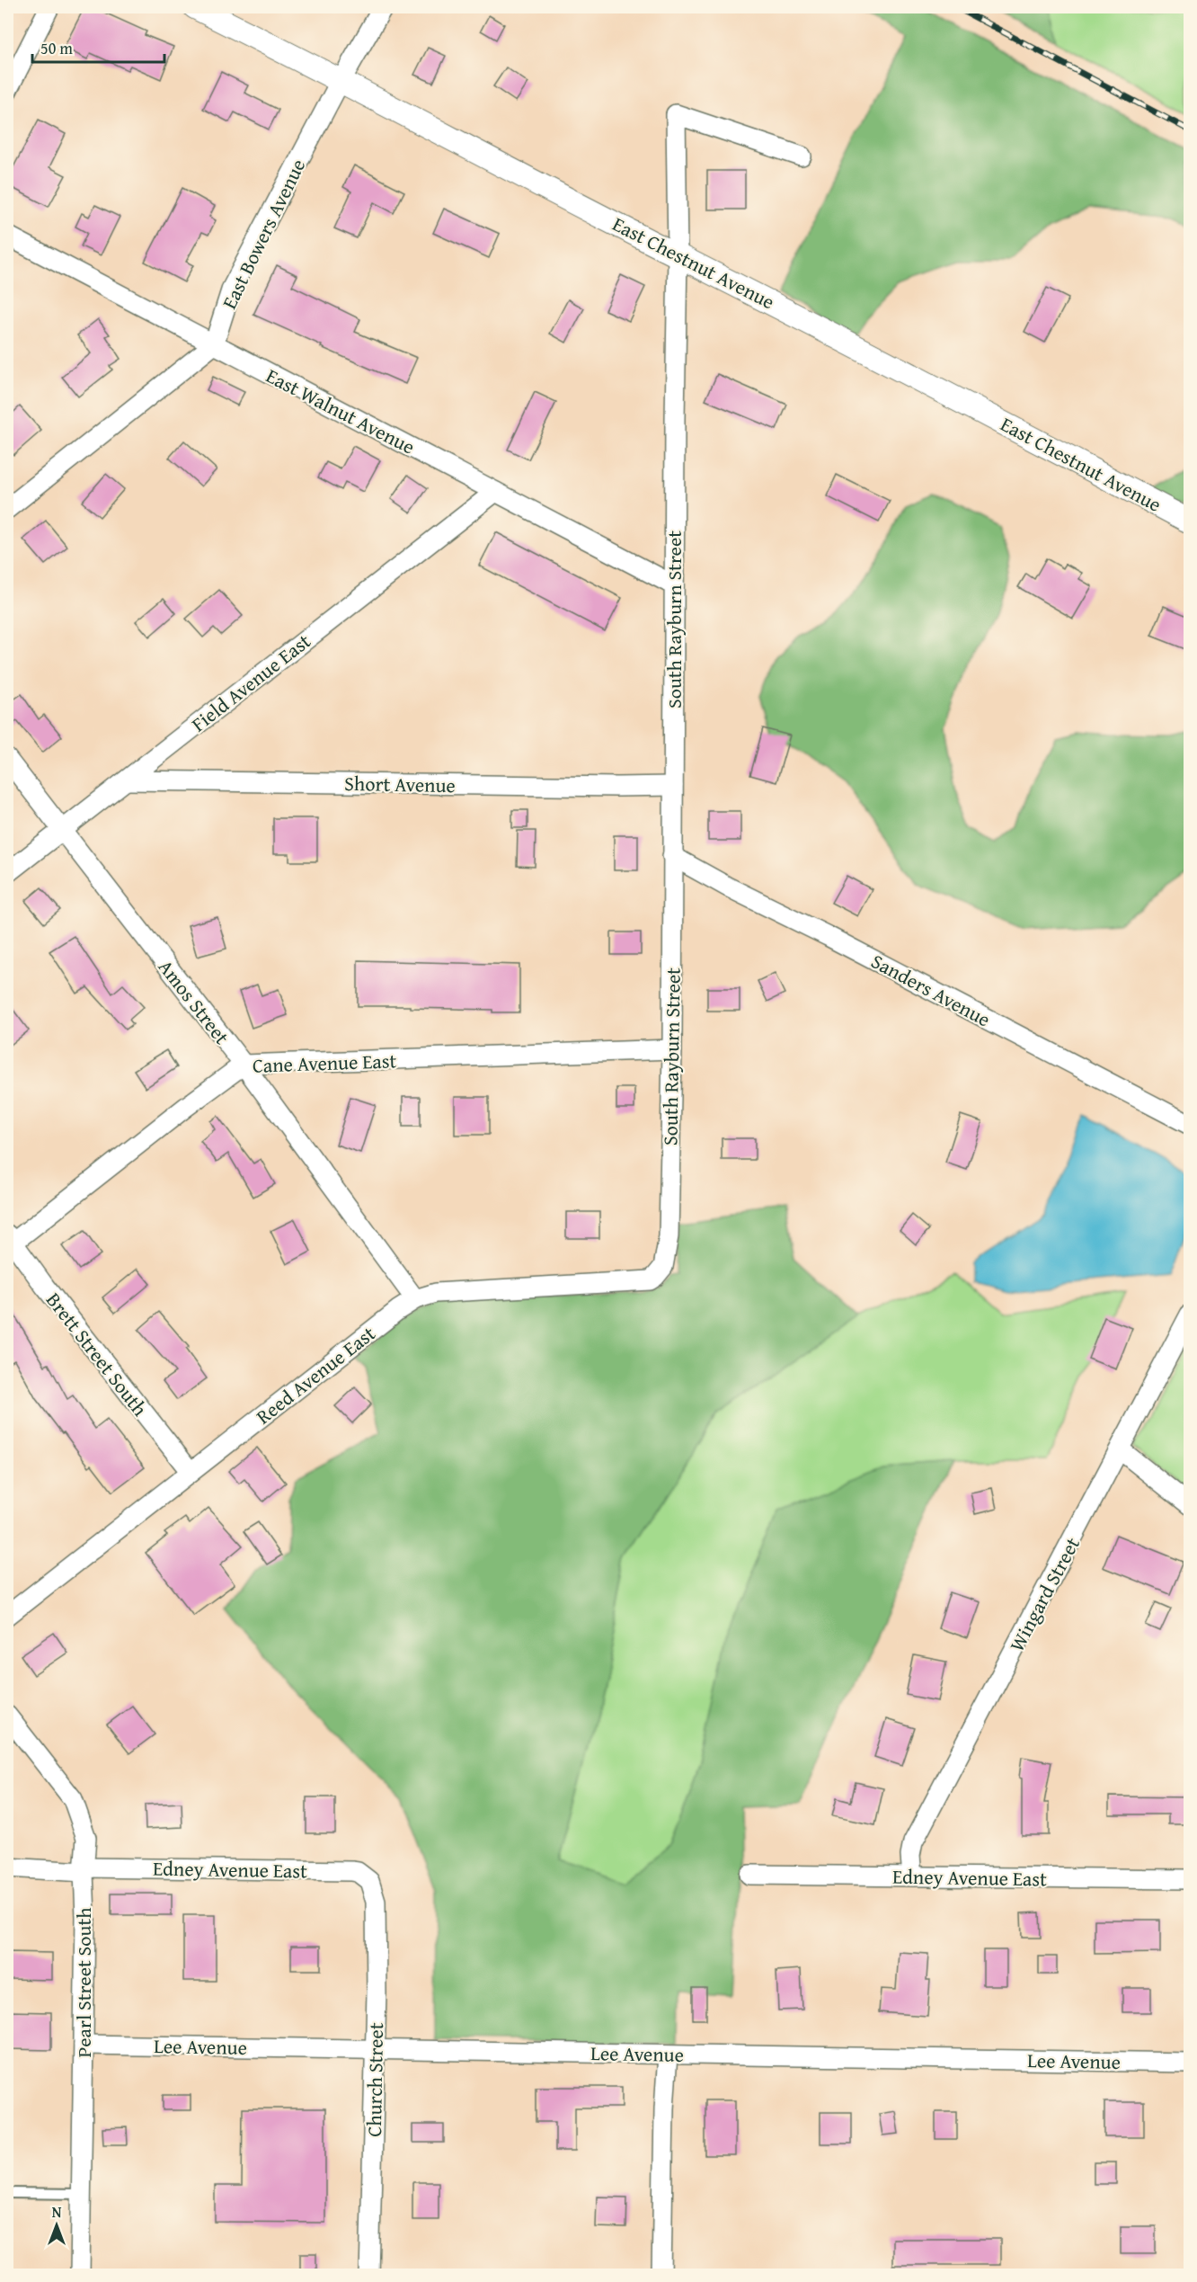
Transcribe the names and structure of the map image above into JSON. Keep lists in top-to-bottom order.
{
  "streets": {
    "street": [
      "East Bowers Avenue",
      "East Chestnut Avenue",
      "East Walnut Avenue",
      "South Rayburn Street",
      "Field Avenue East",
      "Short Avenue",
      "Sanders Avenue",
      "Amos Street",
      "Cane Avenue East",
      "Brett Street South",
      "Reed Avenue East",
      "Wingard Street",
      "Edney Avenue East",
      "Pearl Street South",
      "Lee Avenue",
      "Church Street"
    ]
  },
  "crossings": [
    ["East Bowers Avenue", "East Chestnut Avenue"],
    ["East Bowers Avenue", "East Walnut Avenue"],
    ["East Chestnut Avenue", "South Rayburn Street"],
    ["East Walnut Avenue", "South Rayburn Street"],
    ["East Walnut Avenue", "Field Avenue East"],
    ["South Rayburn Street", "Short Avenue"],
    ["South Rayburn Street", "Sanders Avenue"],
    ["South Rayburn Street", "Cane Avenue East"],
    ["South Rayburn Street", "Reed Avenue East"],
    ["Field Avenue East", "Short Avenue"],
    ["Field Avenue East", "Amos Street"],
    ["Amos Street", "Cane Avenue East"],
    ["Amos Street", "Reed Avenue East"],
    ["Cane Avenue East", "Brett Street South"],
    ["Brett Street South", "Reed Avenue East"],
    ["Wingard Street", "Edney Avenue East"],
    ["Edney Avenue East", "Pearl Street South"],
    ["Edney Avenue East", "Church Street"],
    ["Pearl Street South", "Lee Avenue"],
    ["Lee Avenue", "Church Street"]
  ],
  "scale_bar": "50 m",
  "north": "top"
}
